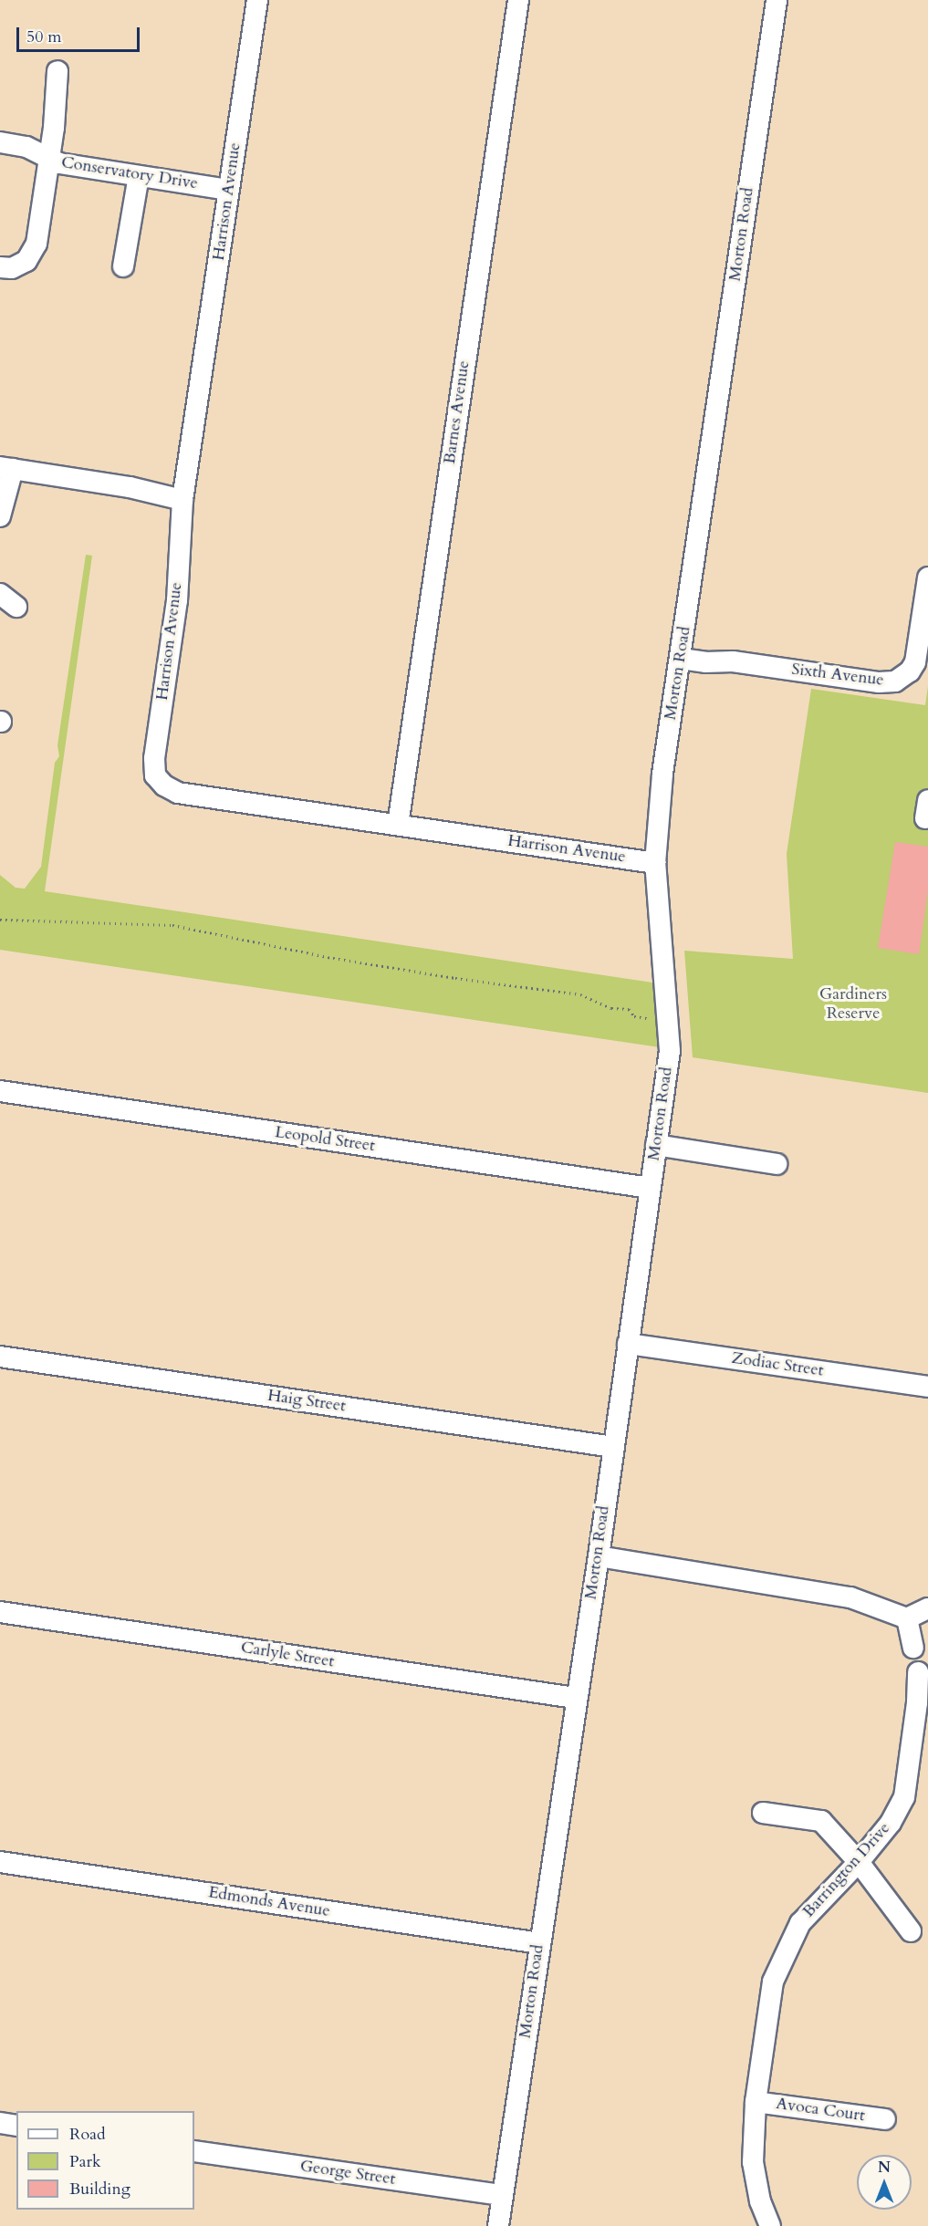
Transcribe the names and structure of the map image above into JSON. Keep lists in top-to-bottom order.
{
  "streets": {
    "street": [
      "Conservatory Drive",
      "Harrison Avenue",
      "Morton Road",
      "Barnes Avenue",
      "Sixth Avenue",
      "Leopold Street",
      "Zodiac Street",
      "Haig Street",
      "Carlyle Street",
      "Barrington Drive",
      "Edmonds Avenue",
      "Avoca Court",
      "George Street"
    ]
  },
  "crossings": [
    ["Conservatory Drive", "Harrison Avenue"],
    ["Harrison Avenue", "Morton Road"],
    ["Harrison Avenue", "Barnes Avenue"],
    ["Morton Road", "Sixth Avenue"],
    ["Morton Road", "Leopold Street"],
    ["Morton Road", "Zodiac Street"],
    ["Morton Road", "Haig Street"],
    ["Morton Road", "Carlyle Street"],
    ["Morton Road", "Edmonds Avenue"],
    ["Morton Road", "George Street"],
    ["Barrington Drive", "Avoca Court"]
  ],
  "parks": ["Gardiners Reserve"],
  "legend": ["Road", "Park", "Building"],
  "scale_bar": "50 m",
  "north": "top"
}
